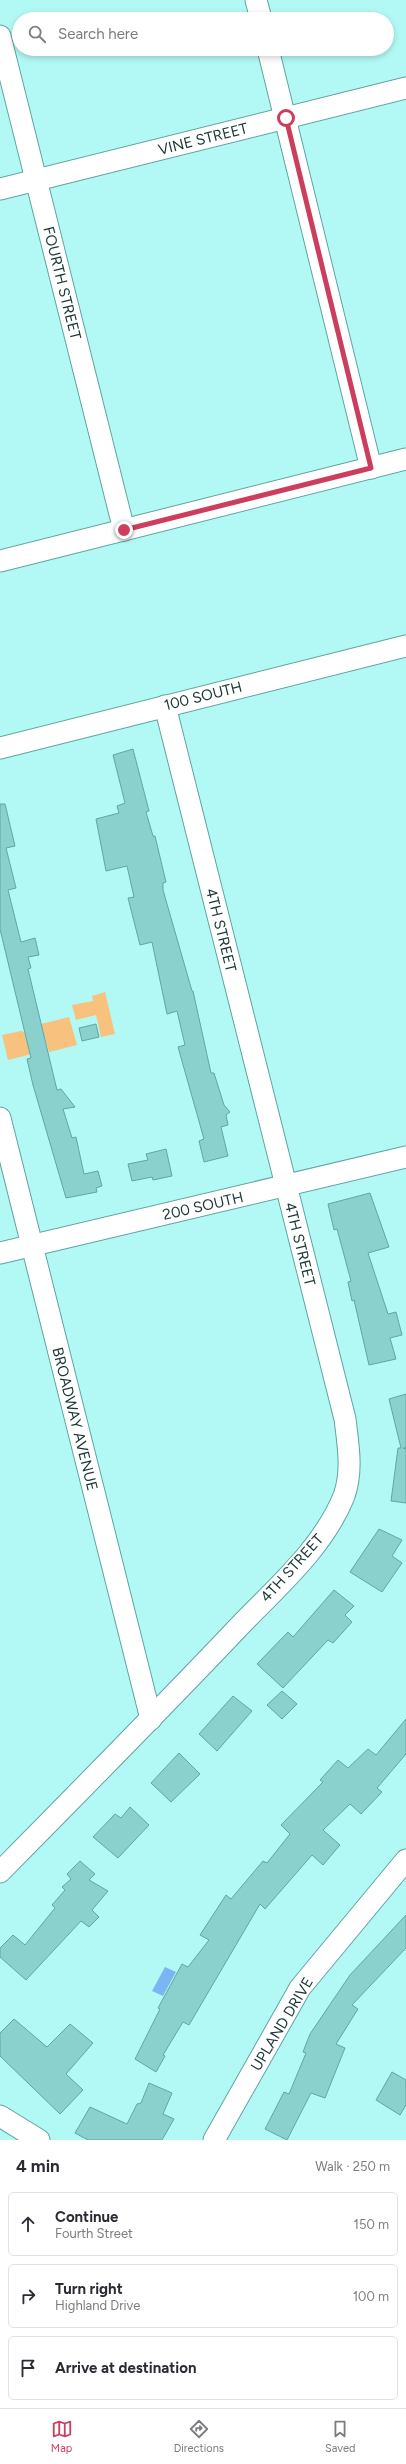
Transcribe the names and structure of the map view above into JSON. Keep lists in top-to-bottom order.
{
  "streets": {
    "street": [
      "VINE STREET",
      "FOURTH STREET",
      "100 SOUTH",
      "4TH STREET",
      "200 SOUTH",
      "BROADWAY AVENUE",
      "UPLAND DRIVE"
    ]
  },
  "crossings": [
    ["VINE STREET", "FOURTH STREET"],
    ["100 SOUTH", "4TH STREET"],
    ["4TH STREET", "200 SOUTH"],
    ["4TH STREET", "BROADWAY AVENUE"],
    ["200 SOUTH", "BROADWAY AVENUE"]
  ],
  "page": {
    "search": "Search here",
    "heading": ["4 min", "Walk · 250 m"],
    "list": [
      ["Continue", "Fourth Street", "150 m"],
      ["Turn right", "Highland Drive", "100 m"],
      "Arrive at destination"
    ],
    "nav": ["Map", "Directions", "Saved"]
  }
}
